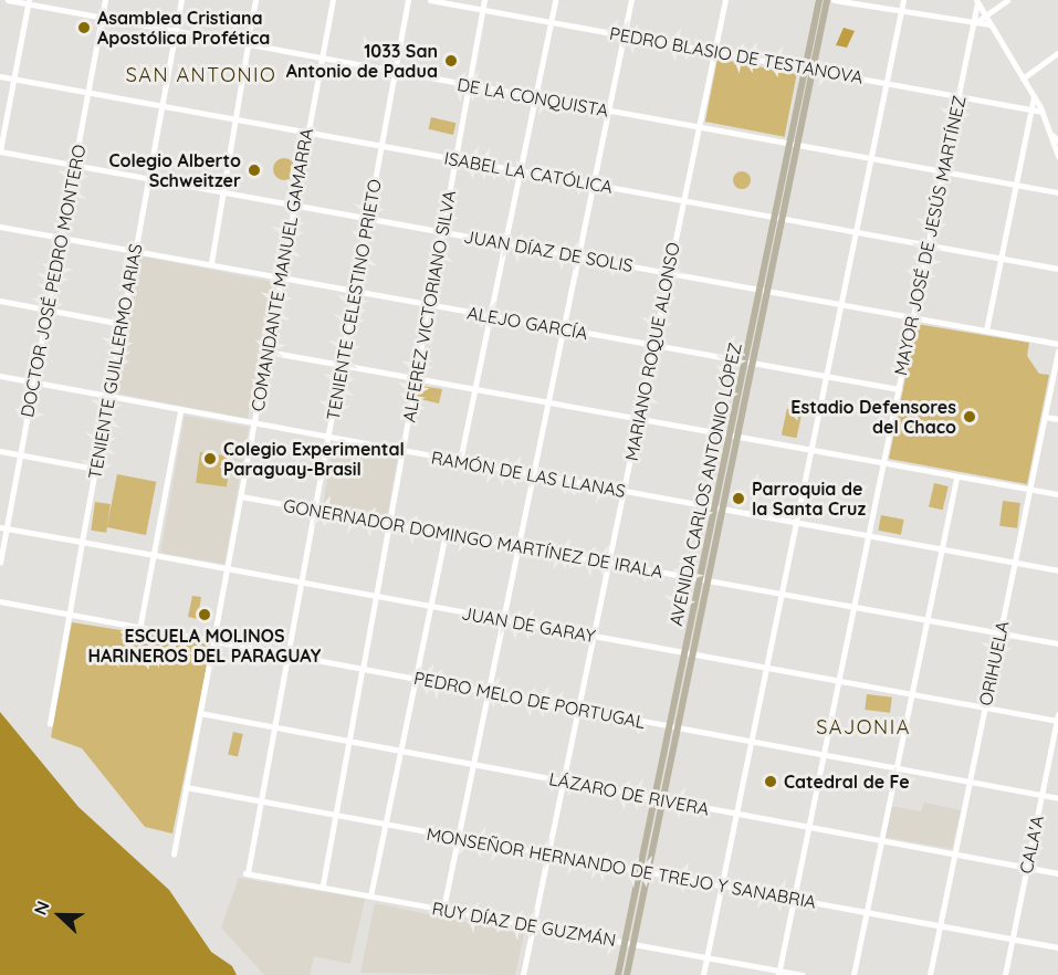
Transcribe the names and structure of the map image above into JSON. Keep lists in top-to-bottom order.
{
  "streets": {
    "main road": ["AVENIDA CARLOS ANTONIO LÓPEZ"],
    "street": [
      "PEDRO BLASIO DE TESTANOVA",
      "DE LA CONQUISTA",
      "ISABEL LA CATÓLICA",
      "MAYOR JOSÉ DE JESÚS MARTÍNEZ",
      "JUAN DÍAZ DE SOLIS",
      "COMANDANTE MANUEL GAMARRA",
      "DOCTOR JOSÉ PEDRO MONTERO",
      "TENIENTE CELESTINO PRIETO",
      "ALFEREZ VICTORIANO SILVA",
      "ALEJO GARCÍA",
      "MARIANO ROQUE ALONSO",
      "TENIENTE GUILLERMO ARIAS",
      "RAMÓN DE LAS LLANAS",
      "GONERNADOR DOMINGO MARTÍNEZ DE IRALA",
      "JUAN DE GARAY",
      "ORIHUELA",
      "PEDRO MELO DE PORTUGAL",
      "LÁZARO DE RIVERA",
      "CALA'A",
      "MONSEÑOR HERNANDO DE TREJO Y SANABRIA",
      "RUY DÍAZ DE GUZMÁN"
    ]
  },
  "crossings": [
    ["PEDRO BLASIO DE TESTANOVA", "MAYOR JOSÉ DE JESÚS MARTÍNEZ"],
    ["PEDRO BLASIO DE TESTANOVA", "ALFEREZ VICTORIANO SILVA"],
    ["PEDRO BLASIO DE TESTANOVA", "MARIANO ROQUE ALONSO"],
    ["PEDRO BLASIO DE TESTANOVA", "AVENIDA CARLOS ANTONIO LÓPEZ"],
    ["DE LA CONQUISTA", "MAYOR JOSÉ DE JESÚS MARTÍNEZ"],
    ["DE LA CONQUISTA", "COMANDANTE MANUEL GAMARRA"],
    ["DE LA CONQUISTA", "DOCTOR JOSÉ PEDRO MONTERO"],
    ["DE LA CONQUISTA", "TENIENTE CELESTINO PRIETO"],
    ["DE LA CONQUISTA", "ALFEREZ VICTORIANO SILVA"],
    ["DE LA CONQUISTA", "MARIANO ROQUE ALONSO"],
    ["DE LA CONQUISTA", "TENIENTE GUILLERMO ARIAS"],
    ["DE LA CONQUISTA", "AVENIDA CARLOS ANTONIO LÓPEZ"],
    ["ISABEL LA CATÓLICA", "MAYOR JOSÉ DE JESÚS MARTÍNEZ"],
    ["ISABEL LA CATÓLICA", "COMANDANTE MANUEL GAMARRA"],
    ["ISABEL LA CATÓLICA", "DOCTOR JOSÉ PEDRO MONTERO"],
    ["ISABEL LA CATÓLICA", "TENIENTE CELESTINO PRIETO"],
    ["ISABEL LA CATÓLICA", "ALFEREZ VICTORIANO SILVA"],
    ["ISABEL LA CATÓLICA", "MARIANO ROQUE ALONSO"],
    ["ISABEL LA CATÓLICA", "TENIENTE GUILLERMO ARIAS"],
    ["ISABEL LA CATÓLICA", "AVENIDA CARLOS ANTONIO LÓPEZ"],
    ["MAYOR JOSÉ DE JESÚS MARTÍNEZ", "JUAN DÍAZ DE SOLIS"],
    ["MAYOR JOSÉ DE JESÚS MARTÍNEZ", "ALEJO GARCÍA"],
    ["MAYOR JOSÉ DE JESÚS MARTÍNEZ", "RAMÓN DE LAS LLANAS"],
    ["MAYOR JOSÉ DE JESÚS MARTÍNEZ", "GONERNADOR DOMINGO MARTÍNEZ DE IRALA"],
    ["MAYOR JOSÉ DE JESÚS MARTÍNEZ", "JUAN DE GARAY"],
    ["MAYOR JOSÉ DE JESÚS MARTÍNEZ", "PEDRO MELO DE PORTUGAL"],
    ["MAYOR JOSÉ DE JESÚS MARTÍNEZ", "LÁZARO DE RIVERA"],
    ["MAYOR JOSÉ DE JESÚS MARTÍNEZ", "MONSEÑOR HERNANDO DE TREJO Y SANABRIA"],
    ["MAYOR JOSÉ DE JESÚS MARTÍNEZ", "RUY DÍAZ DE GUZMÁN"],
    ["JUAN DÍAZ DE SOLIS", "COMANDANTE MANUEL GAMARRA"],
    ["JUAN DÍAZ DE SOLIS", "DOCTOR JOSÉ PEDRO MONTERO"],
    ["JUAN DÍAZ DE SOLIS", "TENIENTE CELESTINO PRIETO"],
    ["JUAN DÍAZ DE SOLIS", "ALFEREZ VICTORIANO SILVA"],
    ["JUAN DÍAZ DE SOLIS", "MARIANO ROQUE ALONSO"],
    ["JUAN DÍAZ DE SOLIS", "TENIENTE GUILLERMO ARIAS"],
    ["JUAN DÍAZ DE SOLIS", "AVENIDA CARLOS ANTONIO LÓPEZ"],
    ["COMANDANTE MANUEL GAMARRA", "ALEJO GARCÍA"],
    ["COMANDANTE MANUEL GAMARRA", "RAMÓN DE LAS LLANAS"],
    ["COMANDANTE MANUEL GAMARRA", "GONERNADOR DOMINGO MARTÍNEZ DE IRALA"],
    ["COMANDANTE MANUEL GAMARRA", "JUAN DE GARAY"],
    ["COMANDANTE MANUEL GAMARRA", "PEDRO MELO DE PORTUGAL"],
    ["COMANDANTE MANUEL GAMARRA", "LÁZARO DE RIVERA"],
    ["COMANDANTE MANUEL GAMARRA", "MONSEÑOR HERNANDO DE TREJO Y SANABRIA"],
    ["DOCTOR JOSÉ PEDRO MONTERO", "ALEJO GARCÍA"],
    ["DOCTOR JOSÉ PEDRO MONTERO", "RAMÓN DE LAS LLANAS"],
    ["DOCTOR JOSÉ PEDRO MONTERO", "JUAN DE GARAY"],
    ["TENIENTE CELESTINO PRIETO", "ALEJO GARCÍA"],
    ["TENIENTE CELESTINO PRIETO", "RAMÓN DE LAS LLANAS"],
    ["TENIENTE CELESTINO PRIETO", "GONERNADOR DOMINGO MARTÍNEZ DE IRALA"],
    ["TENIENTE CELESTINO PRIETO", "JUAN DE GARAY"],
    ["TENIENTE CELESTINO PRIETO", "PEDRO MELO DE PORTUGAL"],
    ["TENIENTE CELESTINO PRIETO", "LÁZARO DE RIVERA"],
    ["TENIENTE CELESTINO PRIETO", "MONSEÑOR HERNANDO DE TREJO Y SANABRIA"],
    ["TENIENTE CELESTINO PRIETO", "RUY DÍAZ DE GUZMÁN"],
    ["ALFEREZ VICTORIANO SILVA", "ALEJO GARCÍA"],
    ["ALFEREZ VICTORIANO SILVA", "RAMÓN DE LAS LLANAS"],
    ["ALFEREZ VICTORIANO SILVA", "GONERNADOR DOMINGO MARTÍNEZ DE IRALA"],
    ["ALFEREZ VICTORIANO SILVA", "JUAN DE GARAY"],
    ["ALFEREZ VICTORIANO SILVA", "PEDRO MELO DE PORTUGAL"],
    ["ALFEREZ VICTORIANO SILVA", "LÁZARO DE RIVERA"],
    ["ALFEREZ VICTORIANO SILVA", "MONSEÑOR HERNANDO DE TREJO Y SANABRIA"],
    ["ALFEREZ VICTORIANO SILVA", "RUY DÍAZ DE GUZMÁN"],
    ["ALEJO GARCÍA", "MARIANO ROQUE ALONSO"],
    ["ALEJO GARCÍA", "TENIENTE GUILLERMO ARIAS"],
    ["ALEJO GARCÍA", "AVENIDA CARLOS ANTONIO LÓPEZ"],
    ["MARIANO ROQUE ALONSO", "RAMÓN DE LAS LLANAS"],
    ["MARIANO ROQUE ALONSO", "GONERNADOR DOMINGO MARTÍNEZ DE IRALA"],
    ["MARIANO ROQUE ALONSO", "JUAN DE GARAY"],
    ["MARIANO ROQUE ALONSO", "PEDRO MELO DE PORTUGAL"],
    ["MARIANO ROQUE ALONSO", "LÁZARO DE RIVERA"],
    ["MARIANO ROQUE ALONSO", "MONSEÑOR HERNANDO DE TREJO Y SANABRIA"],
    ["MARIANO ROQUE ALONSO", "RUY DÍAZ DE GUZMÁN"],
    ["TENIENTE GUILLERMO ARIAS", "RAMÓN DE LAS LLANAS"],
    ["TENIENTE GUILLERMO ARIAS", "JUAN DE GARAY"],
    ["TENIENTE GUILLERMO ARIAS", "PEDRO MELO DE PORTUGAL"],
    ["RAMÓN DE LAS LLANAS", "AVENIDA CARLOS ANTONIO LÓPEZ"],
    ["RAMÓN DE LAS LLANAS", "ORIHUELA"],
    ["AVENIDA CARLOS ANTONIO LÓPEZ", "GONERNADOR DOMINGO MARTÍNEZ DE IRALA"],
    ["AVENIDA CARLOS ANTONIO LÓPEZ", "JUAN DE GARAY"],
    ["AVENIDA CARLOS ANTONIO LÓPEZ", "PEDRO MELO DE PORTUGAL"],
    ["AVENIDA CARLOS ANTONIO LÓPEZ", "LÁZARO DE RIVERA"],
    ["AVENIDA CARLOS ANTONIO LÓPEZ", "MONSEÑOR HERNANDO DE TREJO Y SANABRIA"],
    ["AVENIDA CARLOS ANTONIO LÓPEZ", "RUY DÍAZ DE GUZMÁN"],
    ["GONERNADOR DOMINGO MARTÍNEZ DE IRALA", "ORIHUELA"],
    ["JUAN DE GARAY", "ORIHUELA"],
    ["JUAN DE GARAY", "CALA'A"],
    ["ORIHUELA", "PEDRO MELO DE PORTUGAL"],
    ["ORIHUELA", "LÁZARO DE RIVERA"],
    ["ORIHUELA", "MONSEÑOR HERNANDO DE TREJO Y SANABRIA"],
    ["PEDRO MELO DE PORTUGAL", "CALA'A"],
    ["LÁZARO DE RIVERA", "CALA'A"],
    ["CALA'A", "MONSEÑOR HERNANDO DE TREJO Y SANABRIA"]
  ],
  "districts": ["SAN ANTONIO", "SAJONIA"],
  "places": [
    "Asamblea Cristiana Apostólica Profética",
    "1033 San Antonio de Padua",
    "Colegio Alberto Schweitzer",
    "Estadio Defensores del Chaco",
    "Colegio Experimental Paraguay-Brasil",
    "Parroquia de la Santa Cruz",
    "ESCUELA MOLINOS HARINEROS DEL PARAGUAY",
    "Catedral de Fe"
  ],
  "north": "left"
}
